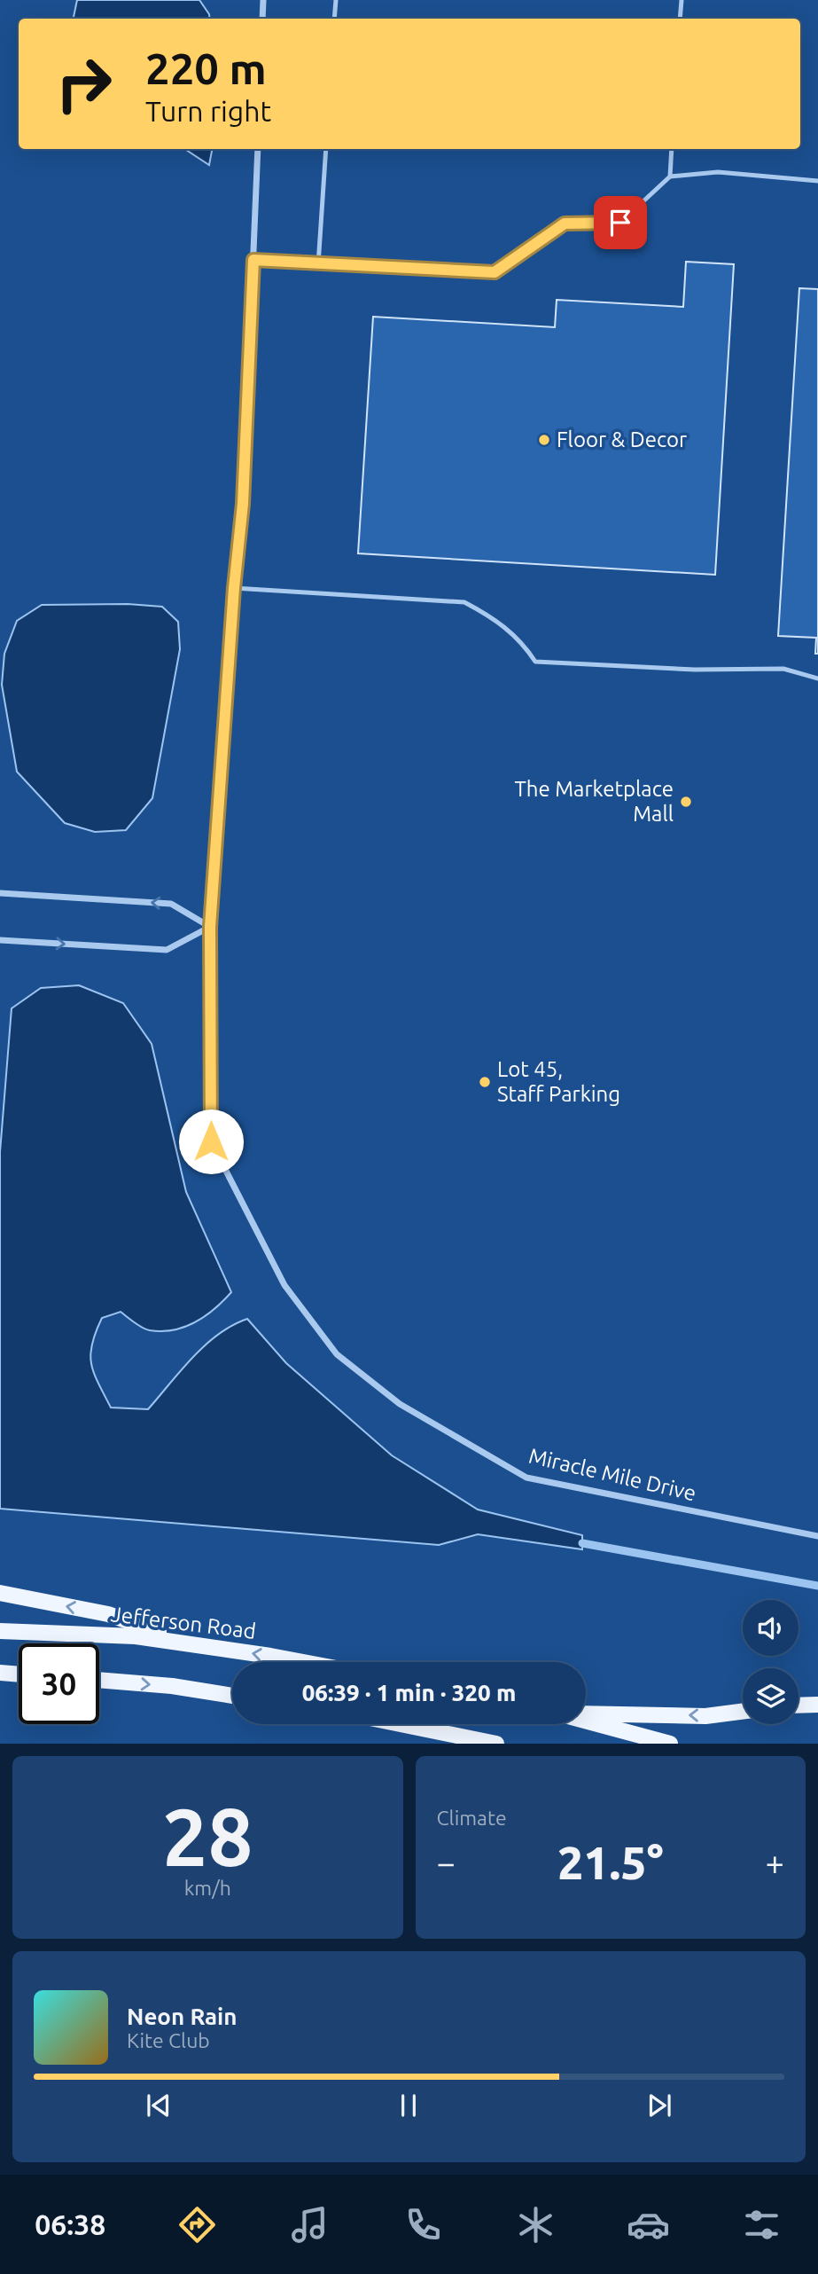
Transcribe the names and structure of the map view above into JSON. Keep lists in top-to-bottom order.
{
  "streets": {
    "main road": ["Jefferson Road"],
    "street": ["Miracle Mile Drive"]
  },
  "places": ["Floor & Decor", "The Marketplace Mall", "Lot 45, Staff Parking"],
  "page": {
    "turn": ["220 m", "Turn right"],
    "limit": "30",
    "trip": "06:39 · 1 min · 320 m",
    "tile": [
      ["28", "km/h"],
      "Climate"
    ],
    "heat": ["−", "21.5°", "+"],
    "song": ["Neon Rain", "Kite Club"],
    "tabs": "06:38"
  }
}
